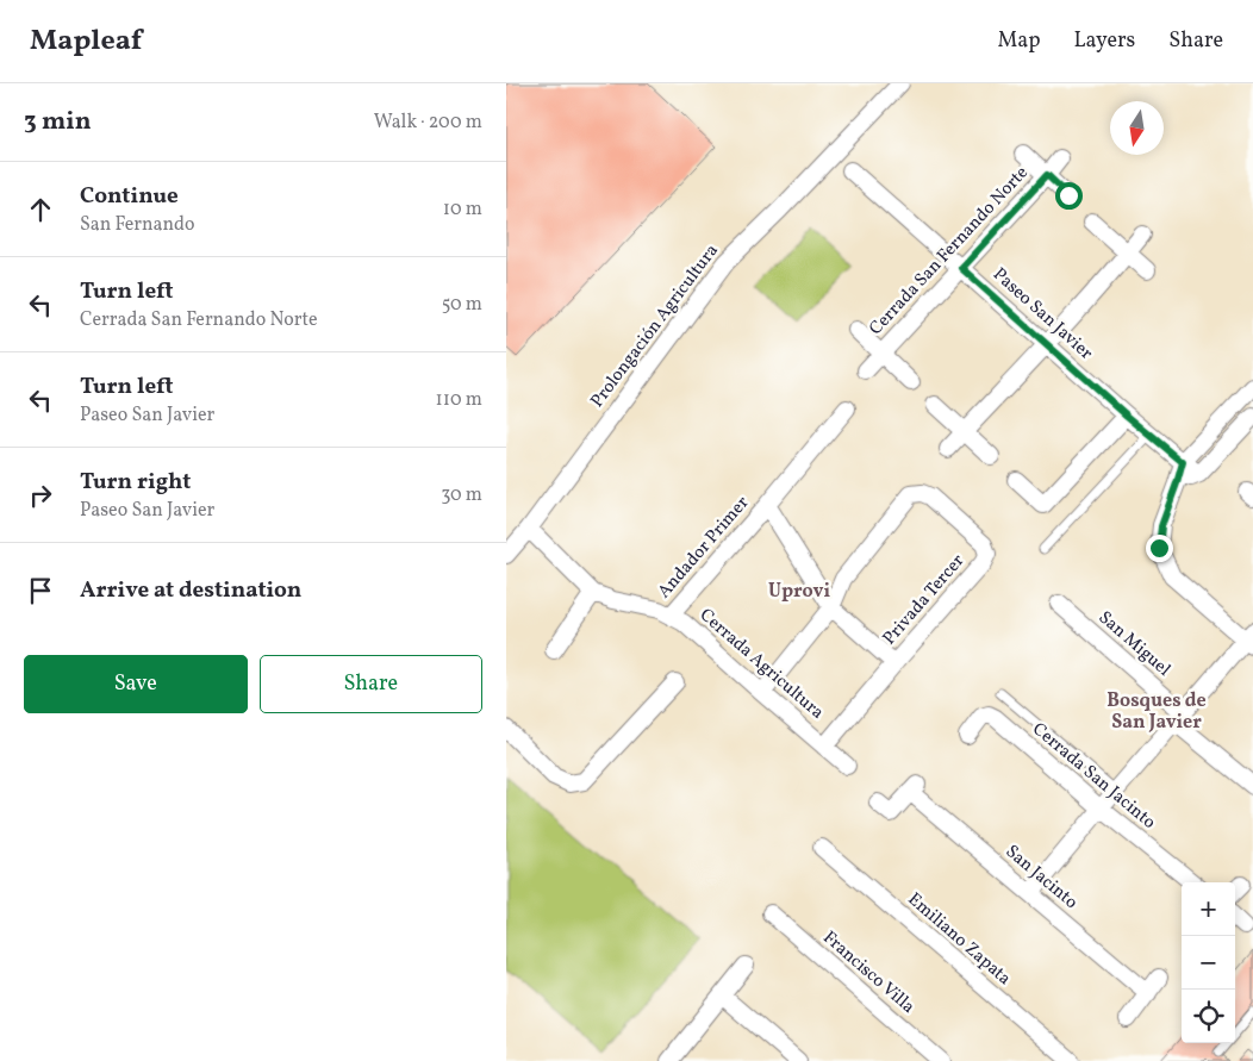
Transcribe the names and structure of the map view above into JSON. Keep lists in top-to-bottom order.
{
  "streets": {
    "street": [
      "Cerrada San Fernando Norte",
      "Paseo San Javier",
      "Prolongación Agricultura",
      "Andador Primer",
      "Privada Tercer",
      "San Miguel",
      "Cerrada Agricultura",
      "Cerrada San Jacinto",
      "San Jacinto",
      "Emiliano Zapata",
      "Francisco Villa"
    ]
  },
  "crossings": [
    ["Cerrada San Fernando Norte", "Paseo San Javier"],
    ["Prolongación Agricultura", "Cerrada Agricultura"],
    ["Andador Primer", "Cerrada Agricultura"],
    ["Privada Tercer", "Cerrada Agricultura"]
  ],
  "districts": ["Uprovi", "Bosques de San Javier"],
  "north": "bottom",
  "page": {
    "header": "Mapleaf",
    "nav": ["Map", "Layers", "Share"],
    "heading": ["3 min", "Walk · 200 m"],
    "list": [
      ["Continue", "San Fernando", "10 m"],
      ["Turn left", "Cerrada San Fernando Norte", "50 m"],
      ["Turn left", "Paseo San Javier", "110 m"],
      ["Turn right", "Paseo San Javier", "30 m"],
      "Arrive at destination"
    ],
    "buttons": ["Save", "Share"],
    "map_buttons": ["+", "−"]
  }
}
